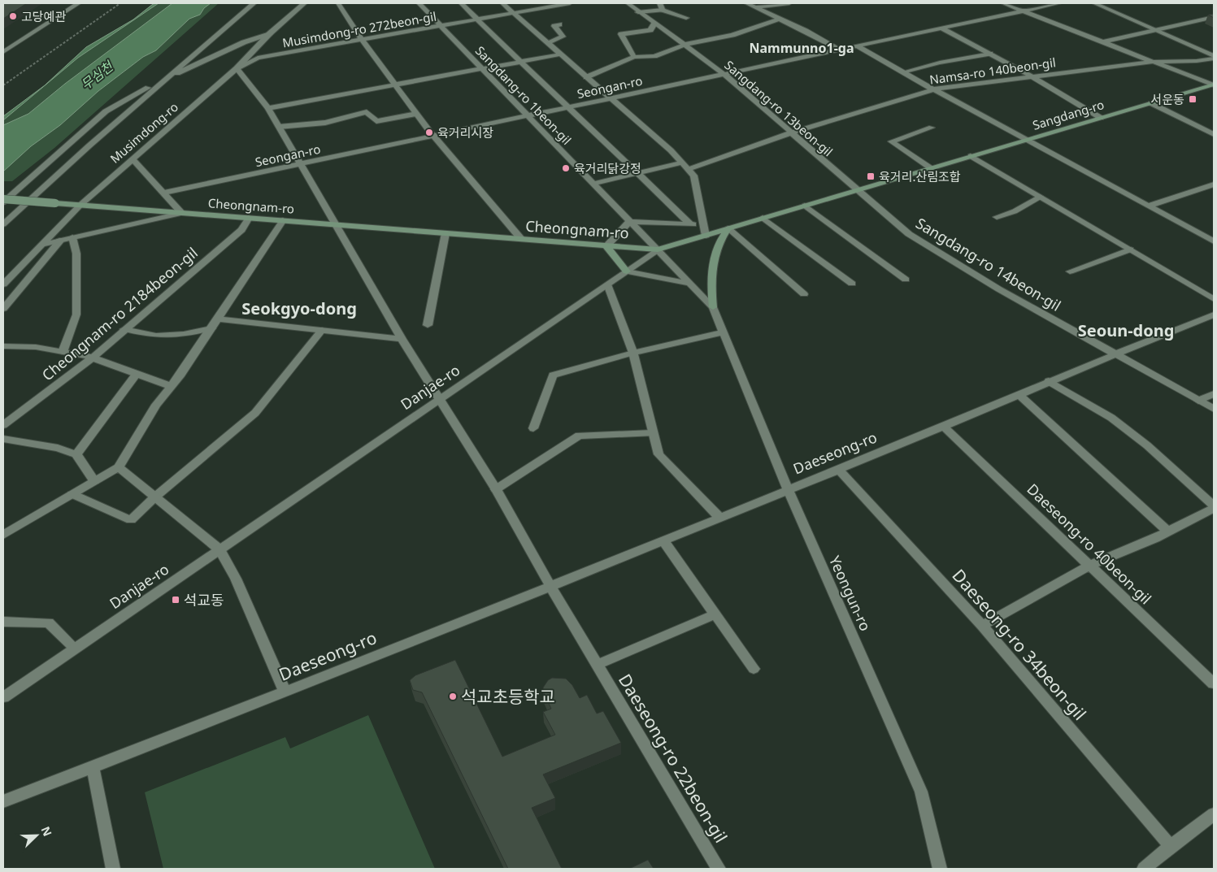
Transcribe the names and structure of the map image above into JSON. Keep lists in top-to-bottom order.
{
  "streets": {
    "main road": ["Sangdang-ro", "Cheongnam-ro"],
    "street": [
      "Musimdong-ro 272beon-gil",
      "Namsa-ro 140beon-gil",
      "Seongan-ro",
      "Sangdang-ro 1beon-gil",
      "Sangdang-ro 13beon-gil",
      "Musimdong-ro",
      "Sangdang-ro 14beon-gil",
      "Cheongnam-ro 2184beon-gil",
      "Danjae-ro",
      "Daeseong-ro",
      "Daeseong-ro 40beon-gil",
      "Yeongun-ro",
      "Daeseong-ro 34beon-gil",
      "Daeseong-ro 22beon-gil"
    ]
  },
  "crossings": [
    ["Musimdong-ro 272beon-gil", "Sangdang-ro 1beon-gil"],
    ["Musimdong-ro 272beon-gil", "Musimdong-ro"],
    ["Musimdong-ro 272beon-gil", "Daeseong-ro 22beon-gil"],
    ["Namsa-ro 140beon-gil", "Sangdang-ro 13beon-gil"],
    ["Seongan-ro", "Sangdang-ro 1beon-gil"],
    ["Seongan-ro", "Sangdang-ro 13beon-gil"],
    ["Seongan-ro", "Daeseong-ro 22beon-gil"],
    ["Sangdang-ro 1beon-gil", "Sangdang-ro"],
    ["Sangdang-ro 1beon-gil", "Cheongnam-ro"],
    ["Sangdang-ro 1beon-gil", "Danjae-ro"],
    ["Sangdang-ro 1beon-gil", "Yeongun-ro"],
    ["Sangdang-ro 13beon-gil", "Sangdang-ro"],
    ["Sangdang-ro 13beon-gil", "Sangdang-ro 14beon-gil"],
    ["Sangdang-ro", "Cheongnam-ro"],
    ["Sangdang-ro", "Sangdang-ro 14beon-gil"],
    ["Sangdang-ro", "Danjae-ro"],
    ["Sangdang-ro", "Yeongun-ro"],
    ["Musimdong-ro", "Cheongnam-ro"],
    ["Musimdong-ro", "Daeseong-ro 22beon-gil"],
    ["Cheongnam-ro", "Cheongnam-ro 2184beon-gil"],
    ["Cheongnam-ro", "Danjae-ro"],
    ["Cheongnam-ro", "Yeongun-ro"],
    ["Cheongnam-ro", "Daeseong-ro 22beon-gil"],
    ["Sangdang-ro 14beon-gil", "Daeseong-ro"],
    ["Danjae-ro", "Yeongun-ro"],
    ["Danjae-ro", "Daeseong-ro 22beon-gil"],
    ["Daeseong-ro", "Daeseong-ro 40beon-gil"],
    ["Daeseong-ro", "Yeongun-ro"],
    ["Daeseong-ro", "Daeseong-ro 34beon-gil"],
    ["Daeseong-ro", "Daeseong-ro 22beon-gil"]
  ],
  "districts": ["Nammunno1-ga", "Seokgyo-dong", "Seoun-dong"],
  "water": ["무심천"],
  "places": {
    "other": [
      "고당예관",
      "육거리시장",
      "육거리닭강정",
      "석교초등학교"
    ],
    "transit": ["서운동", "육거리.산림조합", "석교동"]
  },
  "north": "top right"
}
